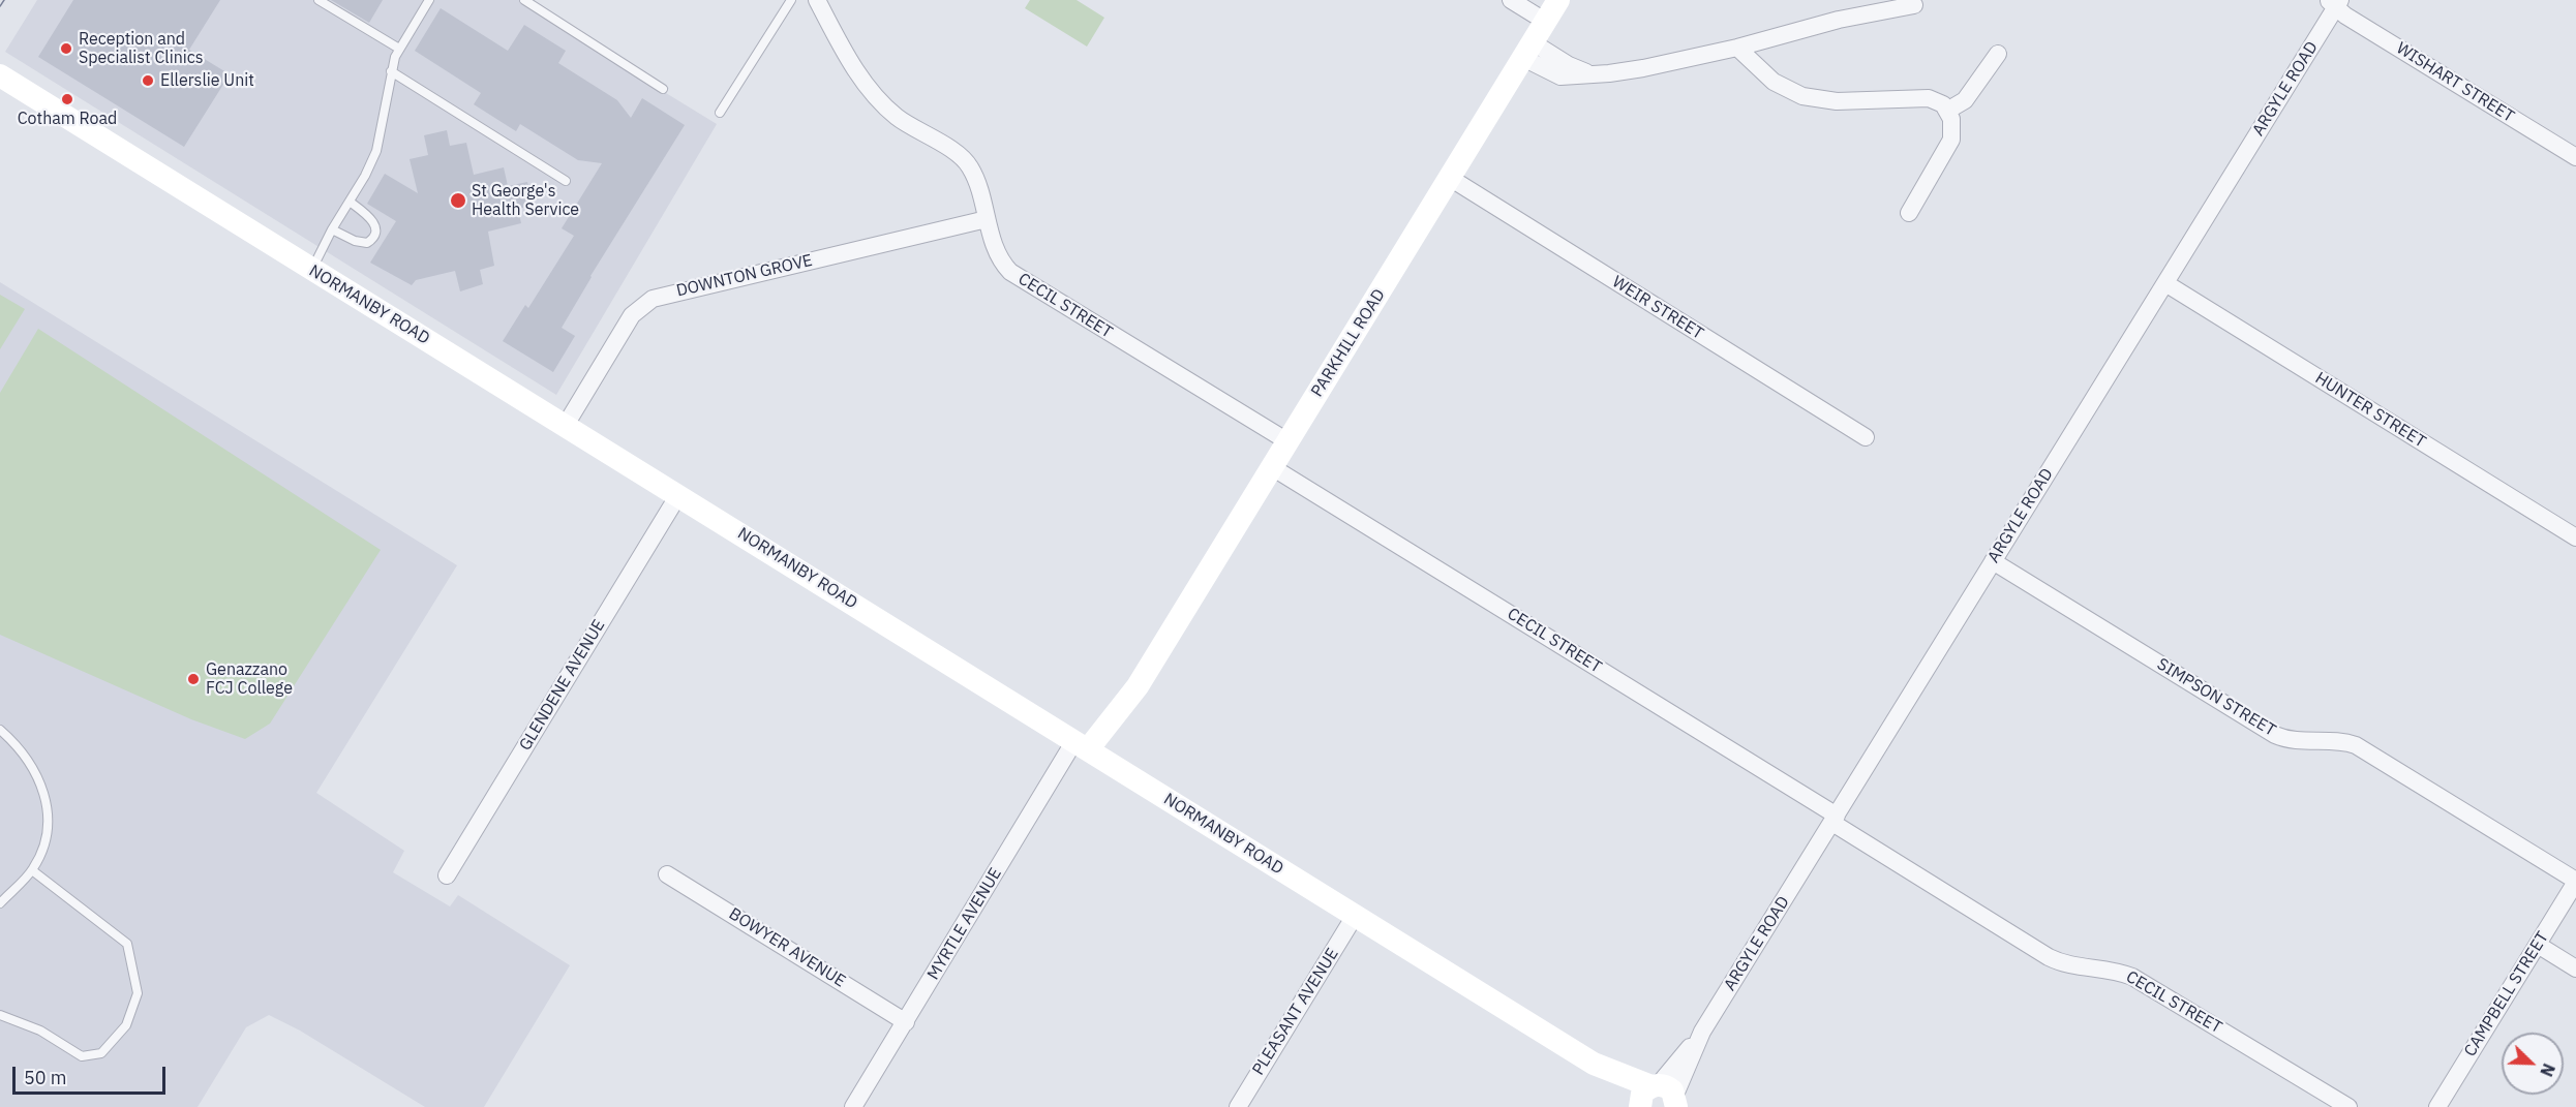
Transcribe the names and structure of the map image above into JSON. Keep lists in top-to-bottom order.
{
  "streets": {
    "street": [
      "WISHART STREET",
      "ARGYLE ROAD",
      "DOWNTON GROVE",
      "NORMANBY ROAD",
      "CECIL STREET",
      "WEIR STREET",
      "PARKHILL ROAD",
      "HUNTER STREET",
      "GLENDENE AVENUE",
      "SIMPSON STREET",
      "MYRTLE AVENUE",
      "BOWYER AVENUE",
      "CAMPBELL STREET",
      "PLEASANT AVENUE"
    ]
  },
  "crossings": [
    ["WISHART STREET", "ARGYLE ROAD"],
    ["ARGYLE ROAD", "NORMANBY ROAD"],
    ["ARGYLE ROAD", "CECIL STREET"],
    ["ARGYLE ROAD", "HUNTER STREET"],
    ["ARGYLE ROAD", "SIMPSON STREET"],
    ["DOWNTON GROVE", "NORMANBY ROAD"],
    ["DOWNTON GROVE", "CECIL STREET"],
    ["NORMANBY ROAD", "PARKHILL ROAD"],
    ["NORMANBY ROAD", "GLENDENE AVENUE"],
    ["NORMANBY ROAD", "MYRTLE AVENUE"],
    ["NORMANBY ROAD", "PLEASANT AVENUE"],
    ["CECIL STREET", "PARKHILL ROAD"],
    ["WEIR STREET", "PARKHILL ROAD"],
    ["PARKHILL ROAD", "MYRTLE AVENUE"],
    ["SIMPSON STREET", "CAMPBELL STREET"],
    ["MYRTLE AVENUE", "BOWYER AVENUE"]
  ],
  "places": [
    "Reception and Specialist Clinics",
    "Ellerslie Unit",
    "Cotham Road",
    "St George's Health Service",
    "Genazzano FCJ College"
  ],
  "scale_bar": "50 m",
  "north": "bottom right"
}
